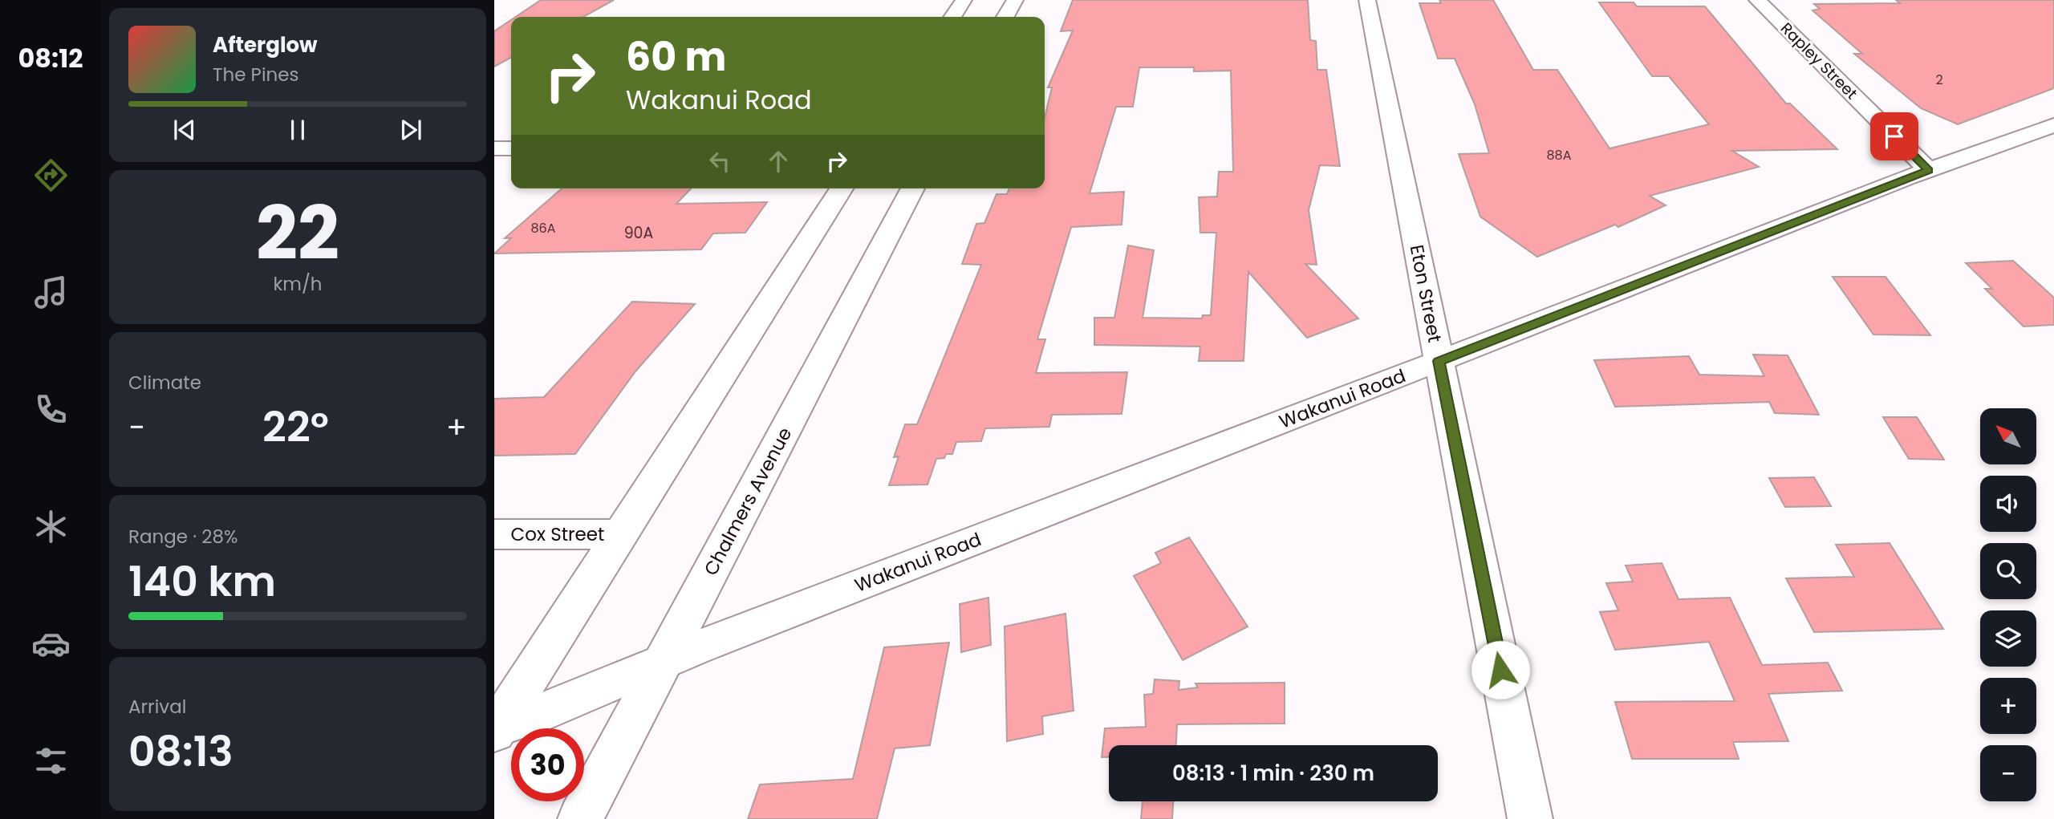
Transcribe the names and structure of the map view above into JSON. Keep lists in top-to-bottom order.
{
  "streets": {
    "street": [
      "Rapley Street",
      "Eton Street",
      "Wakanui Road",
      "Chalmers Avenue",
      "Cox Street"
    ]
  },
  "crossings": [
    ["Rapley Street", "Wakanui Road"],
    ["Eton Street", "Wakanui Road"],
    ["Wakanui Road", "Chalmers Avenue"]
  ],
  "house_numbers": [
    "2",
    "88A",
    "86A",
    "90A"
  ],
  "north": "top left",
  "page": {
    "tabs": "08:12",
    "turn": ["60 m", "Wakanui Road"],
    "song": ["Afterglow", "The Pines"],
    "tile": [
      ["22", "km/h"],
      "Climate",
      ["Range · 28%", "140 km"],
      ["Arrival", "08:13"]
    ],
    "heat": ["−", "22°", "+"],
    "map_buttons": ["+", "−"],
    "limit": "30",
    "trip": "08:13 · 1 min · 230 m"
  }
}
